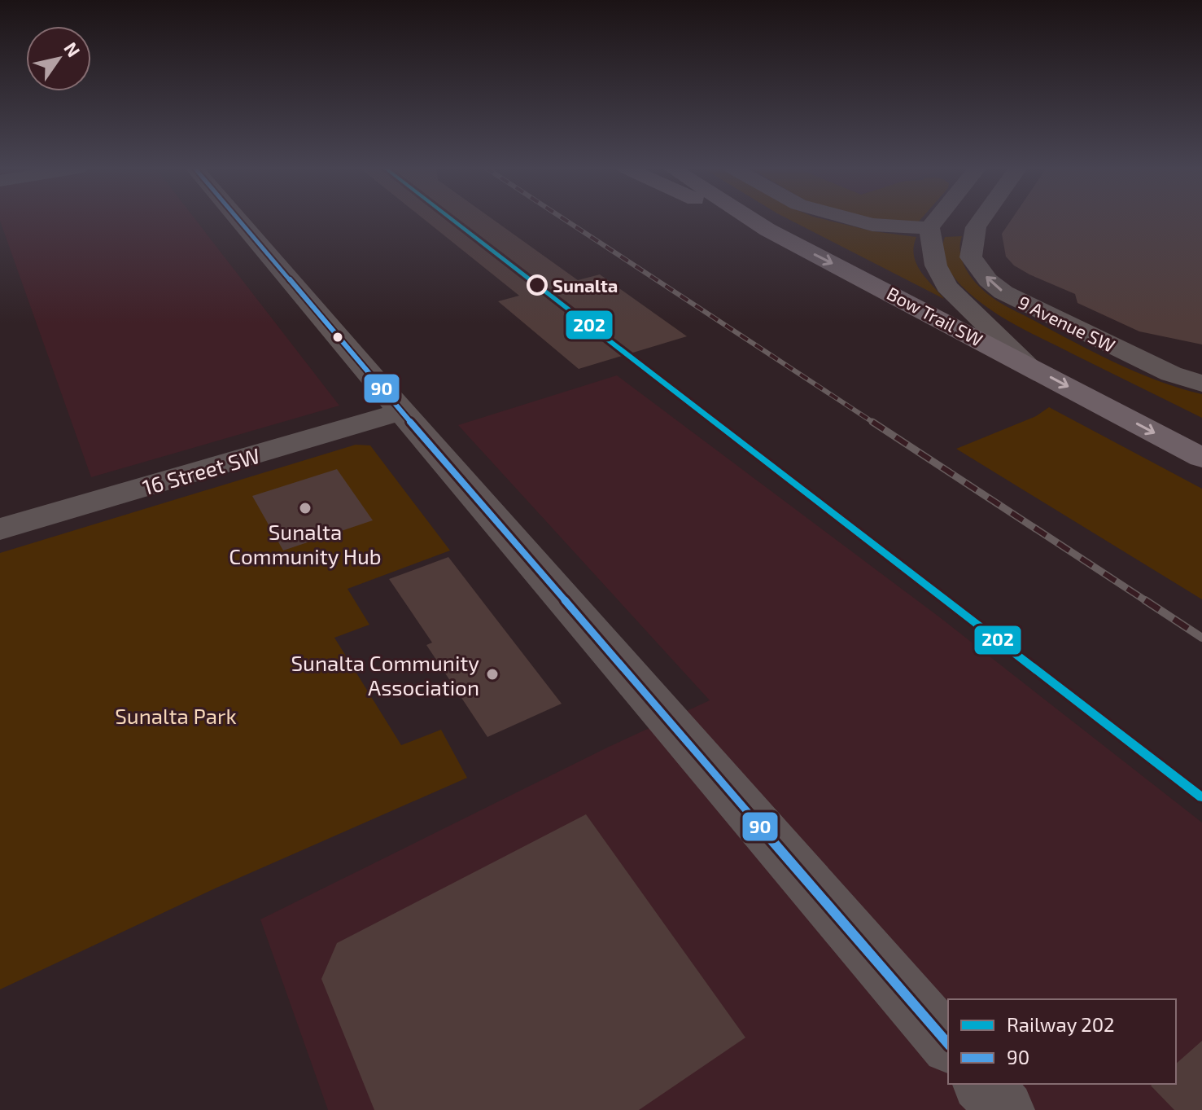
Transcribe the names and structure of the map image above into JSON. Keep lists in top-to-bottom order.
{
  "streets": {
    "main road": ["Bow Trail SW"],
    "street": ["9 Avenue SW", "16 Street SW"]
  },
  "one_way": ["Bow Trail SW"],
  "parks": ["Sunalta Park"],
  "places": ["Sunalta", "Sunalta Community Hub", "Sunalta Community Association"],
  "lines": ["rail line 202", "transit line 90"],
  "legend": ["Railway 202", "90"],
  "north": "top right"
}
